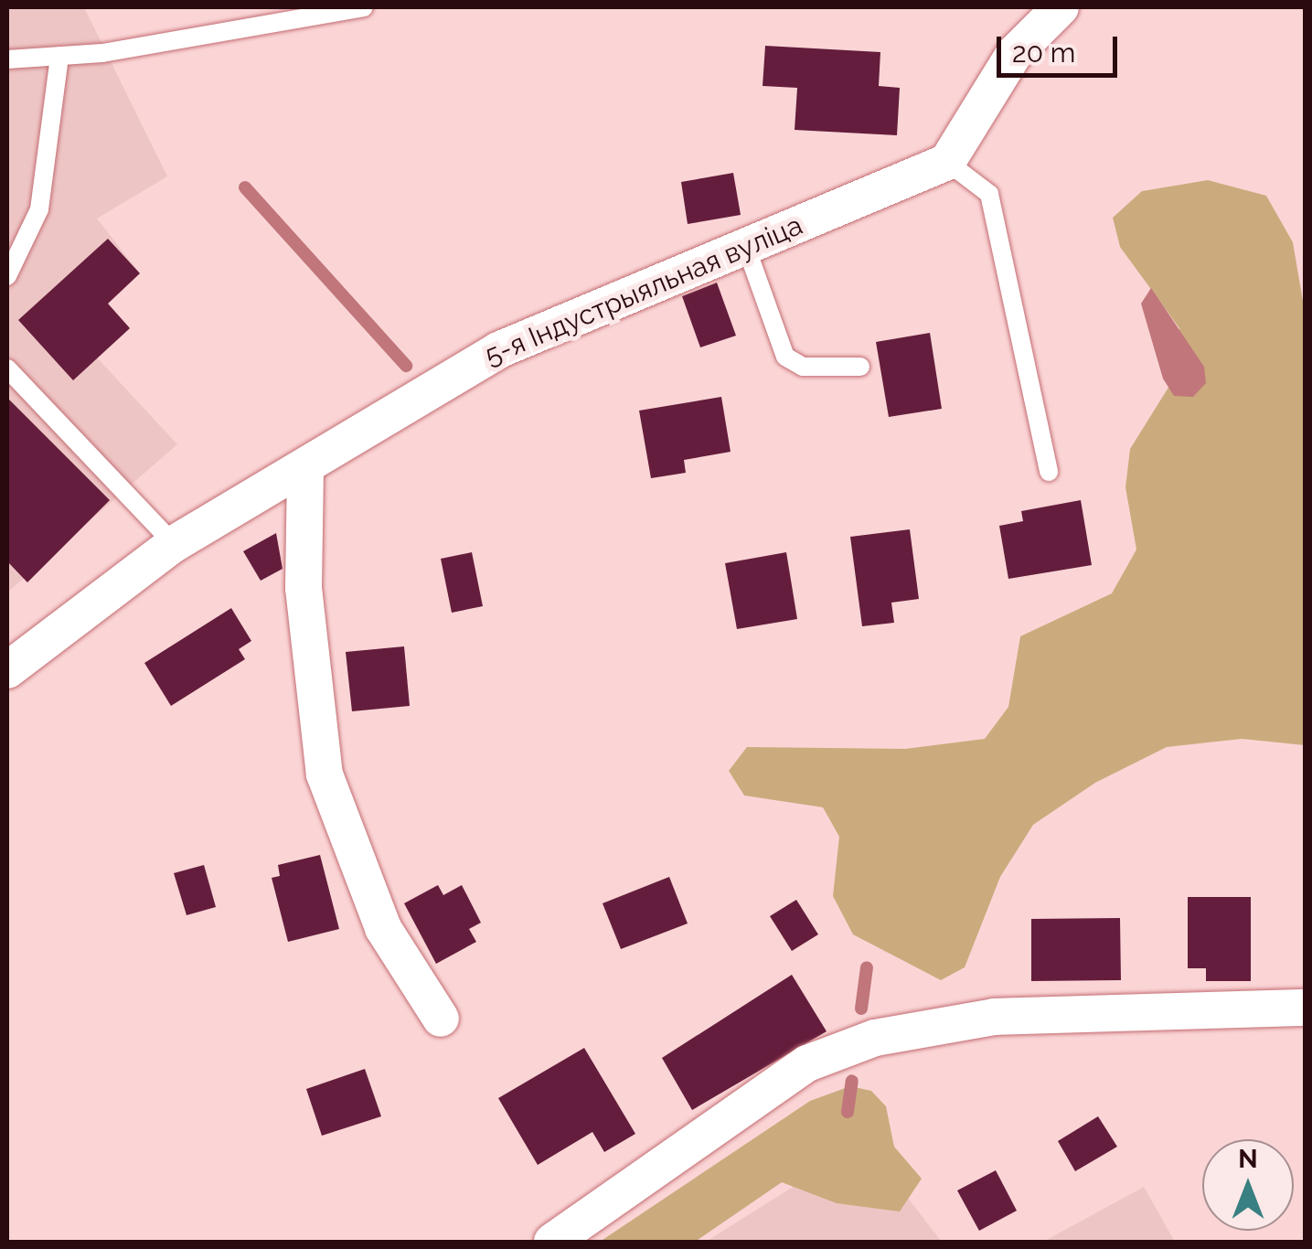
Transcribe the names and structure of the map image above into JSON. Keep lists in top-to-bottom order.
{
  "streets": {
    "street": ["5-я Індустрыяльная вуліца"]
  },
  "scale_bar": "20 m",
  "north": "top"
}
